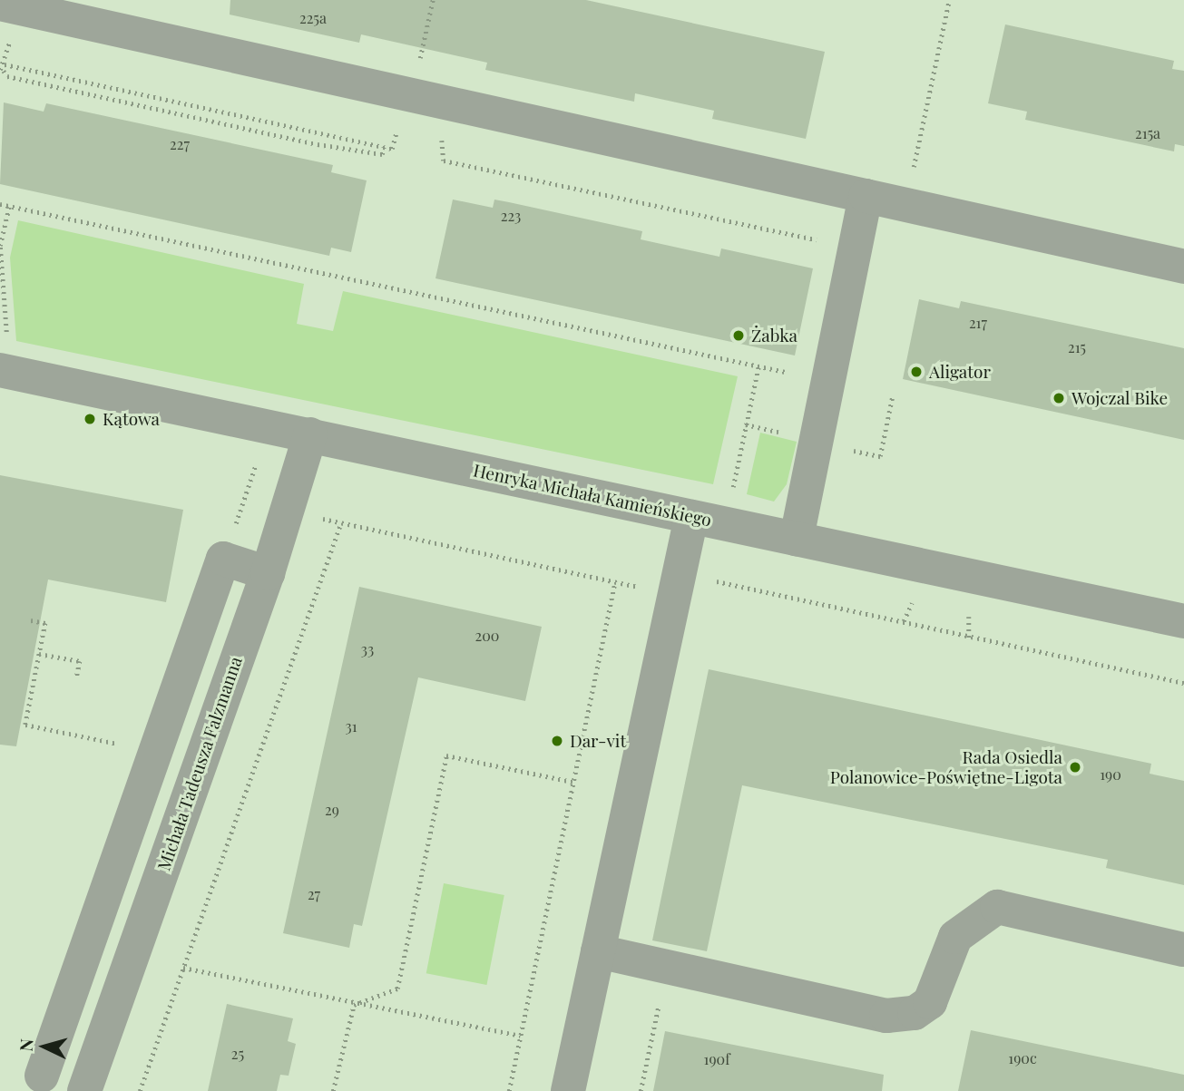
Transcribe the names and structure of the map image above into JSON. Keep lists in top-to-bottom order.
{
  "streets": {
    "street": ["Henryka Michała Kamieńskiego", "Michała Tadeusza Falzmanna"]
  },
  "crossings": [
    ["Henryka Michała Kamieńskiego", "Michała Tadeusza Falzmanna"]
  ],
  "places": [
    "Żabka",
    "Aligator",
    "Wojczal Bike",
    "Kątowa",
    "Dar-vit",
    "Rada Osiedla Polanowice-Poświętne-Ligota"
  ],
  "house_numbers": [
    "225a",
    "215a",
    "227",
    "223",
    "217",
    "215",
    "200",
    "33",
    "31",
    "190",
    "29",
    "27",
    "25",
    "190c",
    "190f"
  ],
  "north": "left"
}
